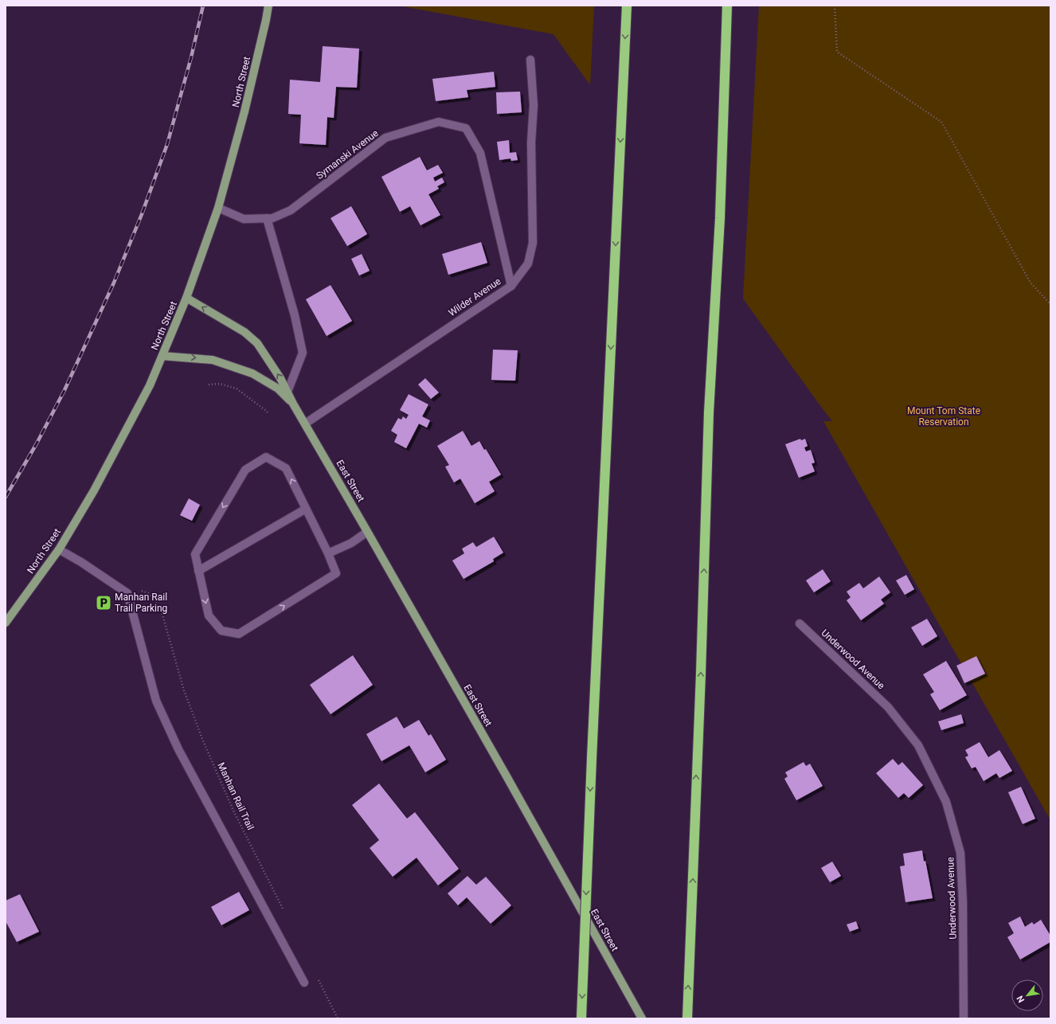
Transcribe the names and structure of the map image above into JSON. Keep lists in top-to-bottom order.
{
  "streets": {
    "main road": ["North Street", "East Street"],
    "street": ["Symanski Avenue", "Wilder Avenue", "Underwood Avenue"],
    "path": ["Manhan Rail Trail"]
  },
  "crossings": [
    ["North Street", "Symanski Avenue"],
    ["North Street", "East Street"],
    ["Symanski Avenue", "Wilder Avenue"],
    ["Wilder Avenue", "East Street"]
  ],
  "parks": ["Mount Tom State Reservation"],
  "places": {
    "parking": ["Manhan Rail Trail Parking"]
  },
  "north": "bottom left"
}
